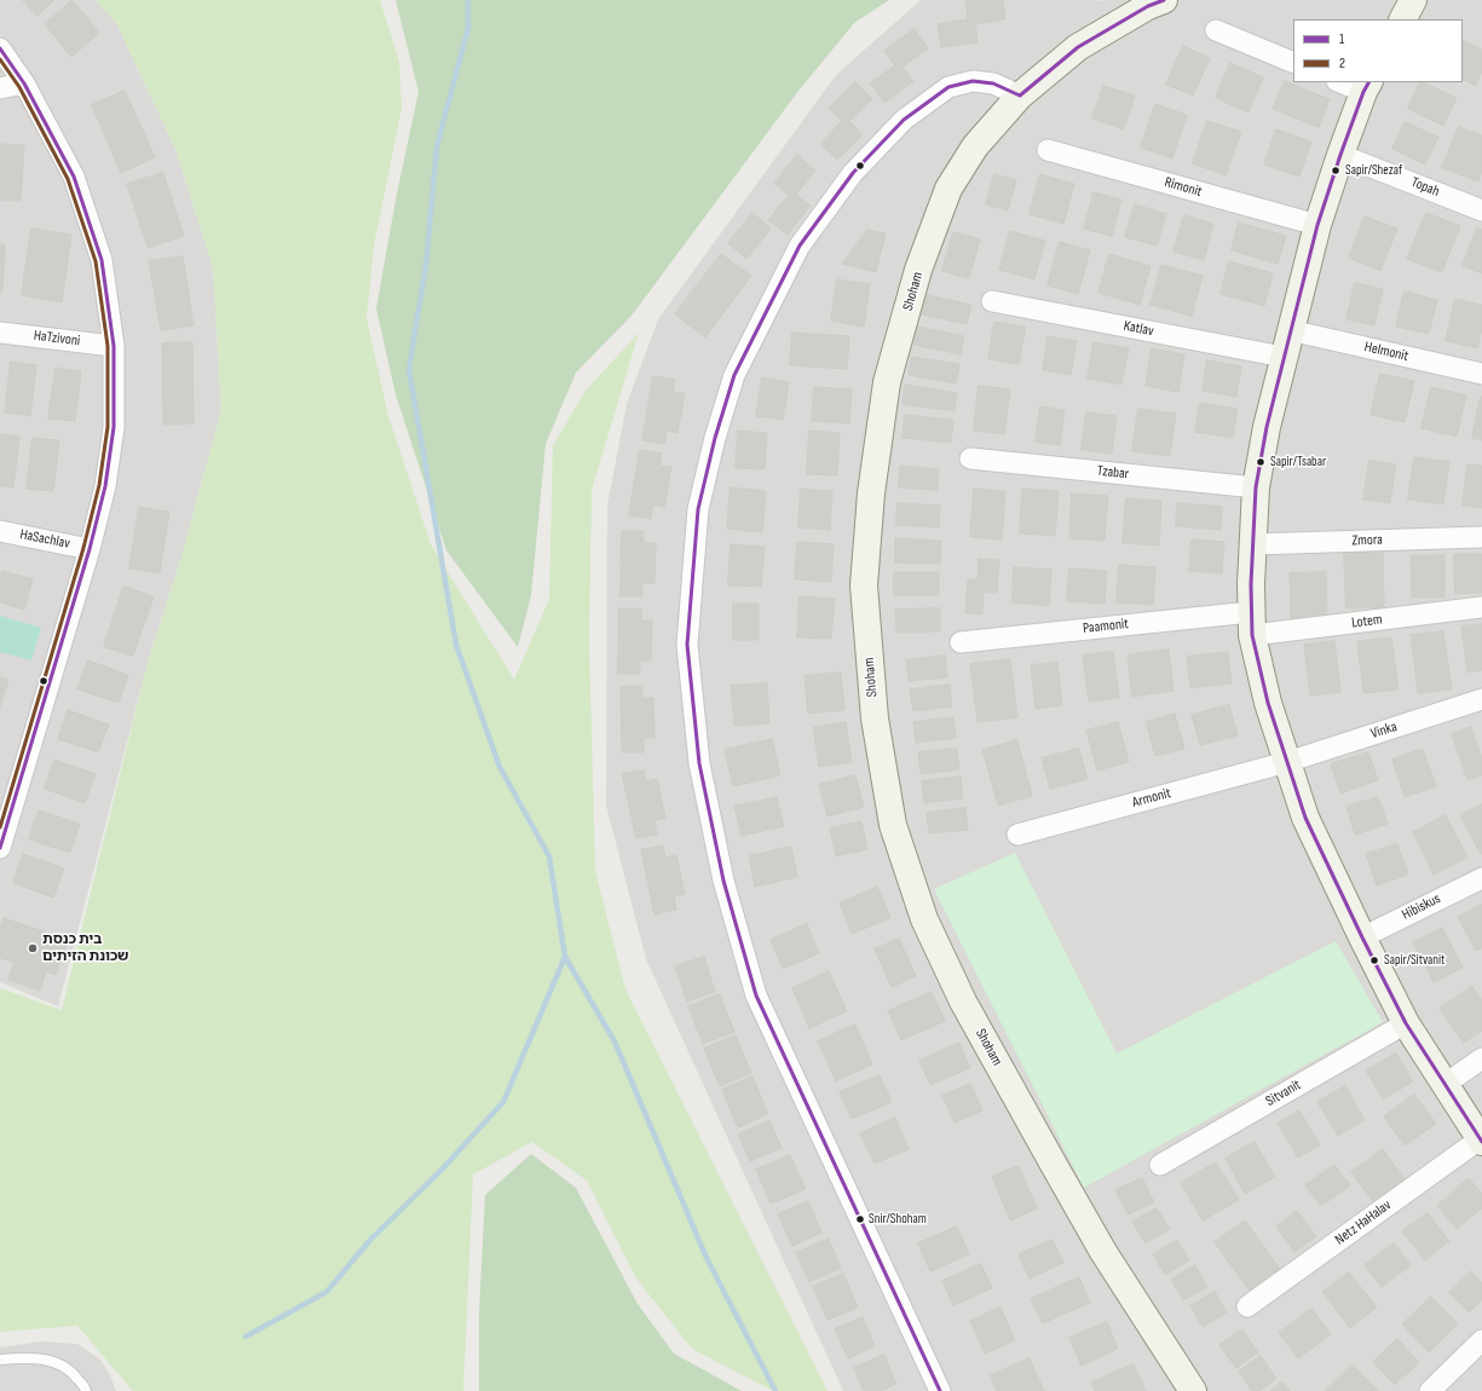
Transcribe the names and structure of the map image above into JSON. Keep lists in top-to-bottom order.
{
  "streets": {
    "street": [
      "Rimonit",
      "Topah",
      "Shoham",
      "Katlav",
      "HaTzivoni",
      "Helmonit",
      "Tzabar",
      "HaSachlav",
      "Zmora",
      "Lotem",
      "Paamonit",
      "Vinka",
      "Armonit",
      "Hibiskus",
      "Sitvanit",
      "Netz HaHalav"
    ]
  },
  "crossings": [
    ["Lotem", "Paamonit"],
    ["Vinka", "Armonit"]
  ],
  "places": [
    "Sapir/Shezaf",
    "Sapir/Tsabar",
    "בית כנסת שכונת הזיתים",
    "Sapir/Sitvanit",
    "Snir/Shoham"
  ],
  "lines": ["transit line 1", "transit line 2"],
  "legend": ["1", "2"]
}
